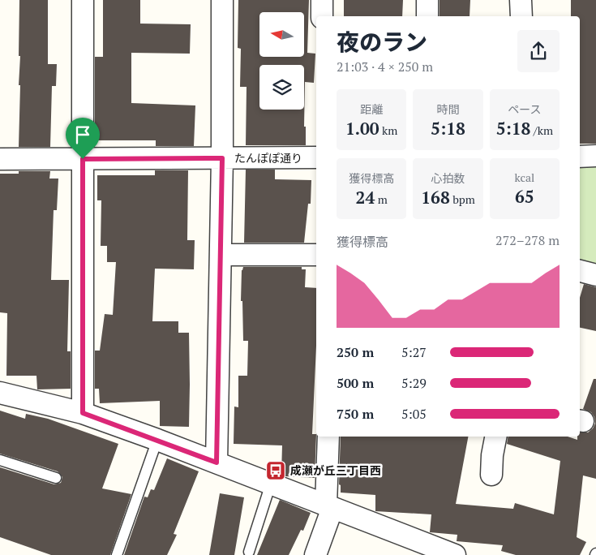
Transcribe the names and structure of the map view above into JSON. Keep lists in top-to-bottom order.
{
  "streets": {
    "street": ["たんぽぽ通り"]
  },
  "places": {
    "bus stop": ["成瀬が丘三丁目西"]
  },
  "north": "left",
  "page": {
    "heading": ["夜のラン", "21:03 · 4 × 250 m"],
    "stats": [
      ["距離", "1.00 km"],
      ["時間", "5:18"],
      ["ペース", "5:18 /km"],
      ["獲得標高", "24 m"],
      ["心拍数", "168 bpm"],
      ["kcal", "65"]
    ],
    "chart": ["獲得標高", "272–278 m"],
    "list": [
      {
        "name": "250 m",
        "note": "5:27"
      },
      {
        "name": "500 m",
        "note": "5:29"
      },
      {
        "name": "750 m",
        "note": "5:05"
      }
    ]
  }
}
